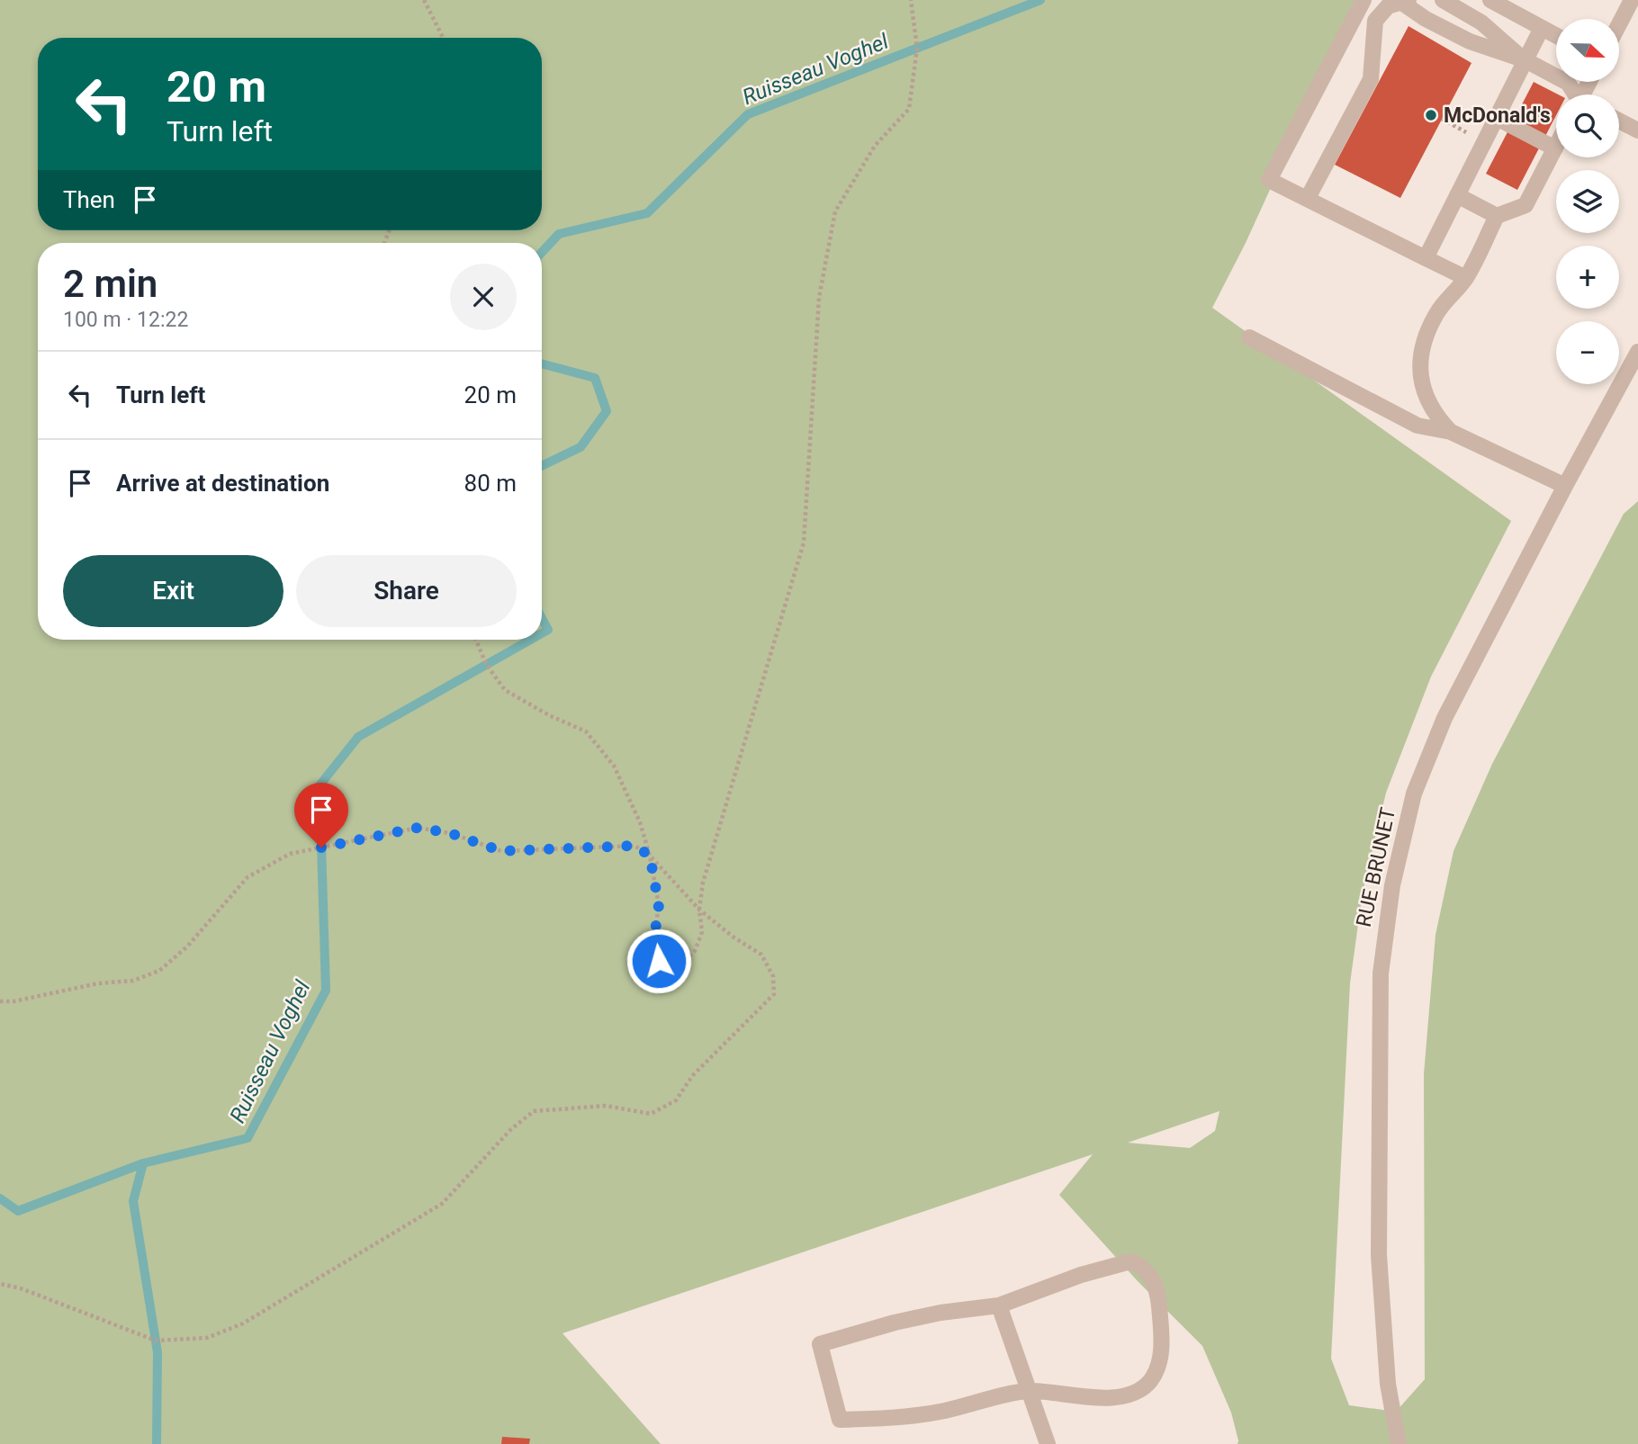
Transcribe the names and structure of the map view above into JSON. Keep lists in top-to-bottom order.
{
  "streets": {
    "street": ["RUE BRUNET"]
  },
  "water": ["Ruisseau Voghel"],
  "places": ["McDonald's"],
  "north": "right",
  "page": {
    "map_buttons": ["+", "−"],
    "turn": ["20 m", "Turn left"],
    "then": "Then",
    "heading": ["2 min", "100 m · 12:22"],
    "list": [
      {
        "name": "Turn left",
        "value": "20 m"
      },
      {
        "name": "Arrive at destination",
        "value": "80 m"
      }
    ],
    "buttons": ["Exit", "Share"]
  }
}
